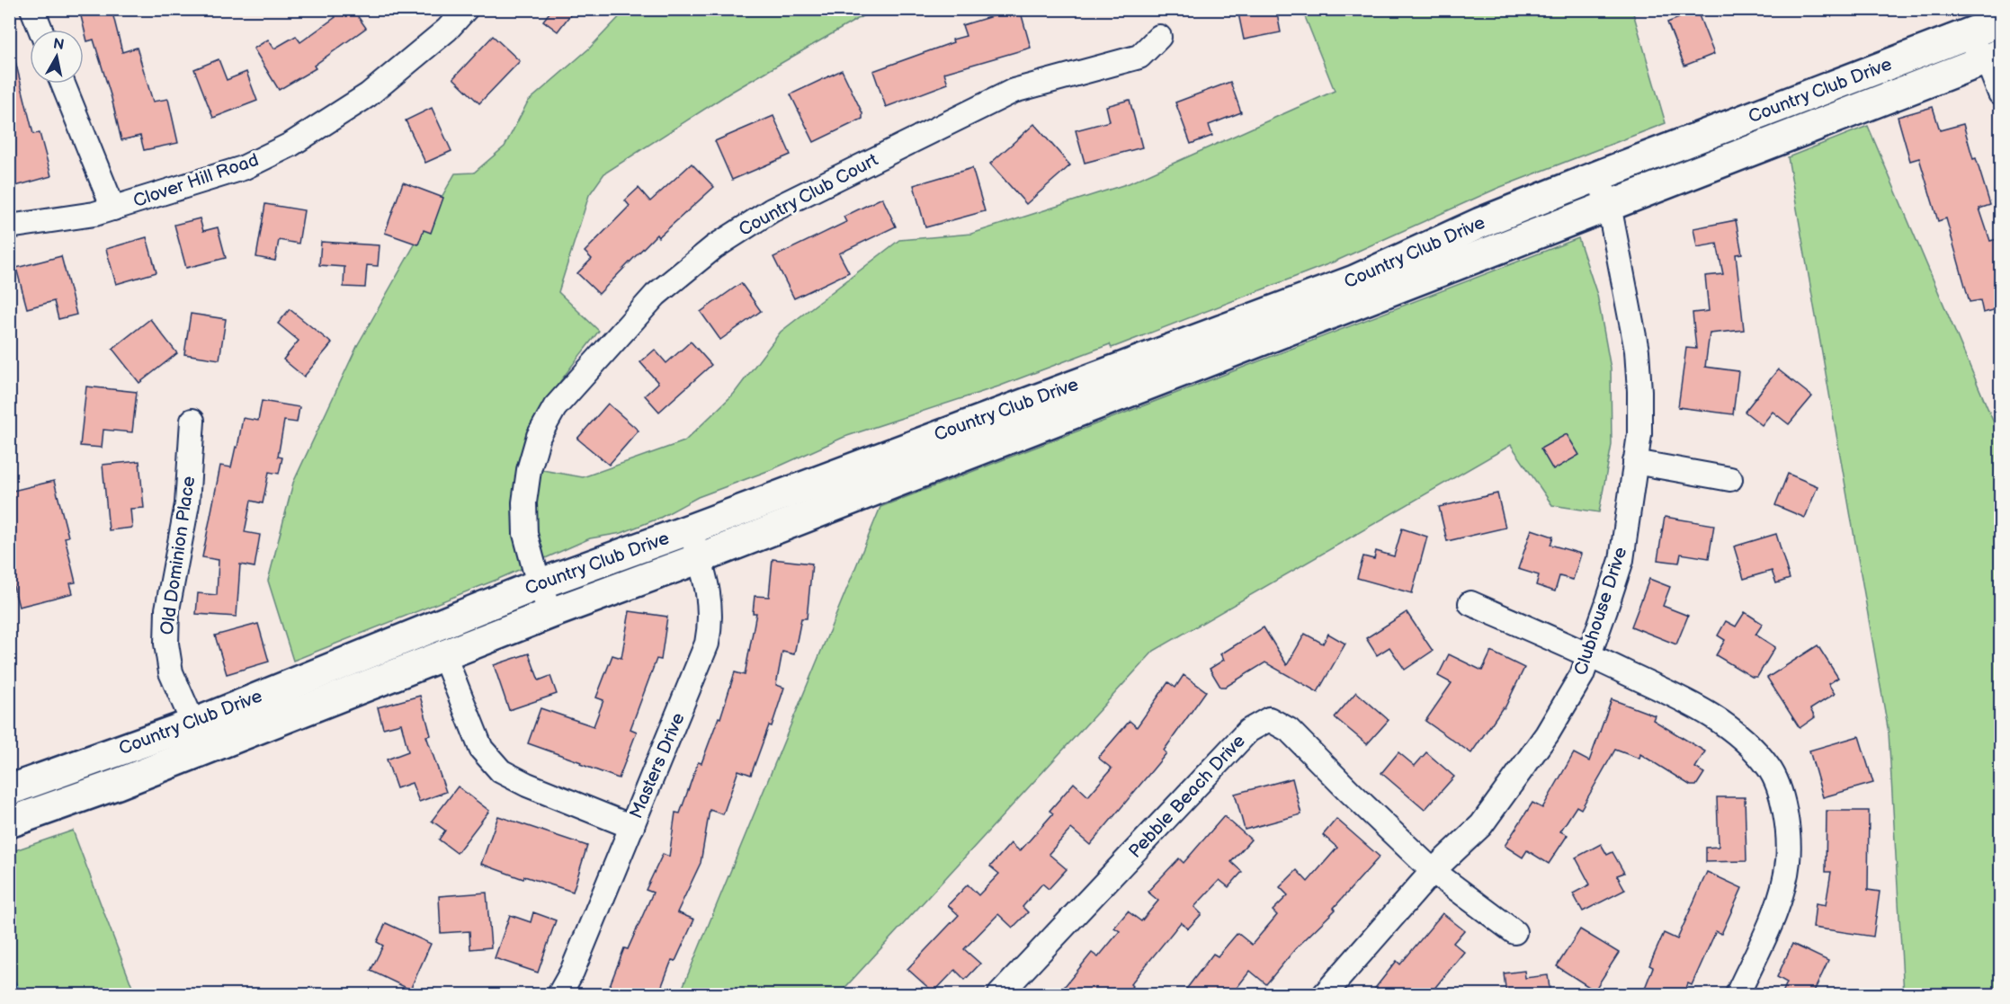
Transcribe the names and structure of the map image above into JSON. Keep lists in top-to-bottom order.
{
  "streets": {
    "main road": ["Country Club Drive"],
    "street": [
      "Clover Hill Road",
      "Country Club Court",
      "Old Dominion Place",
      "Clubhouse Drive",
      "Masters Drive",
      "Pebble Beach Drive"
    ]
  },
  "crossings": [
    ["Country Club Drive", "Country Club Court"],
    ["Country Club Drive", "Old Dominion Place"],
    ["Country Club Drive", "Clubhouse Drive"],
    ["Country Club Drive", "Masters Drive"],
    ["Clubhouse Drive", "Pebble Beach Drive"]
  ],
  "north": "top"
}
